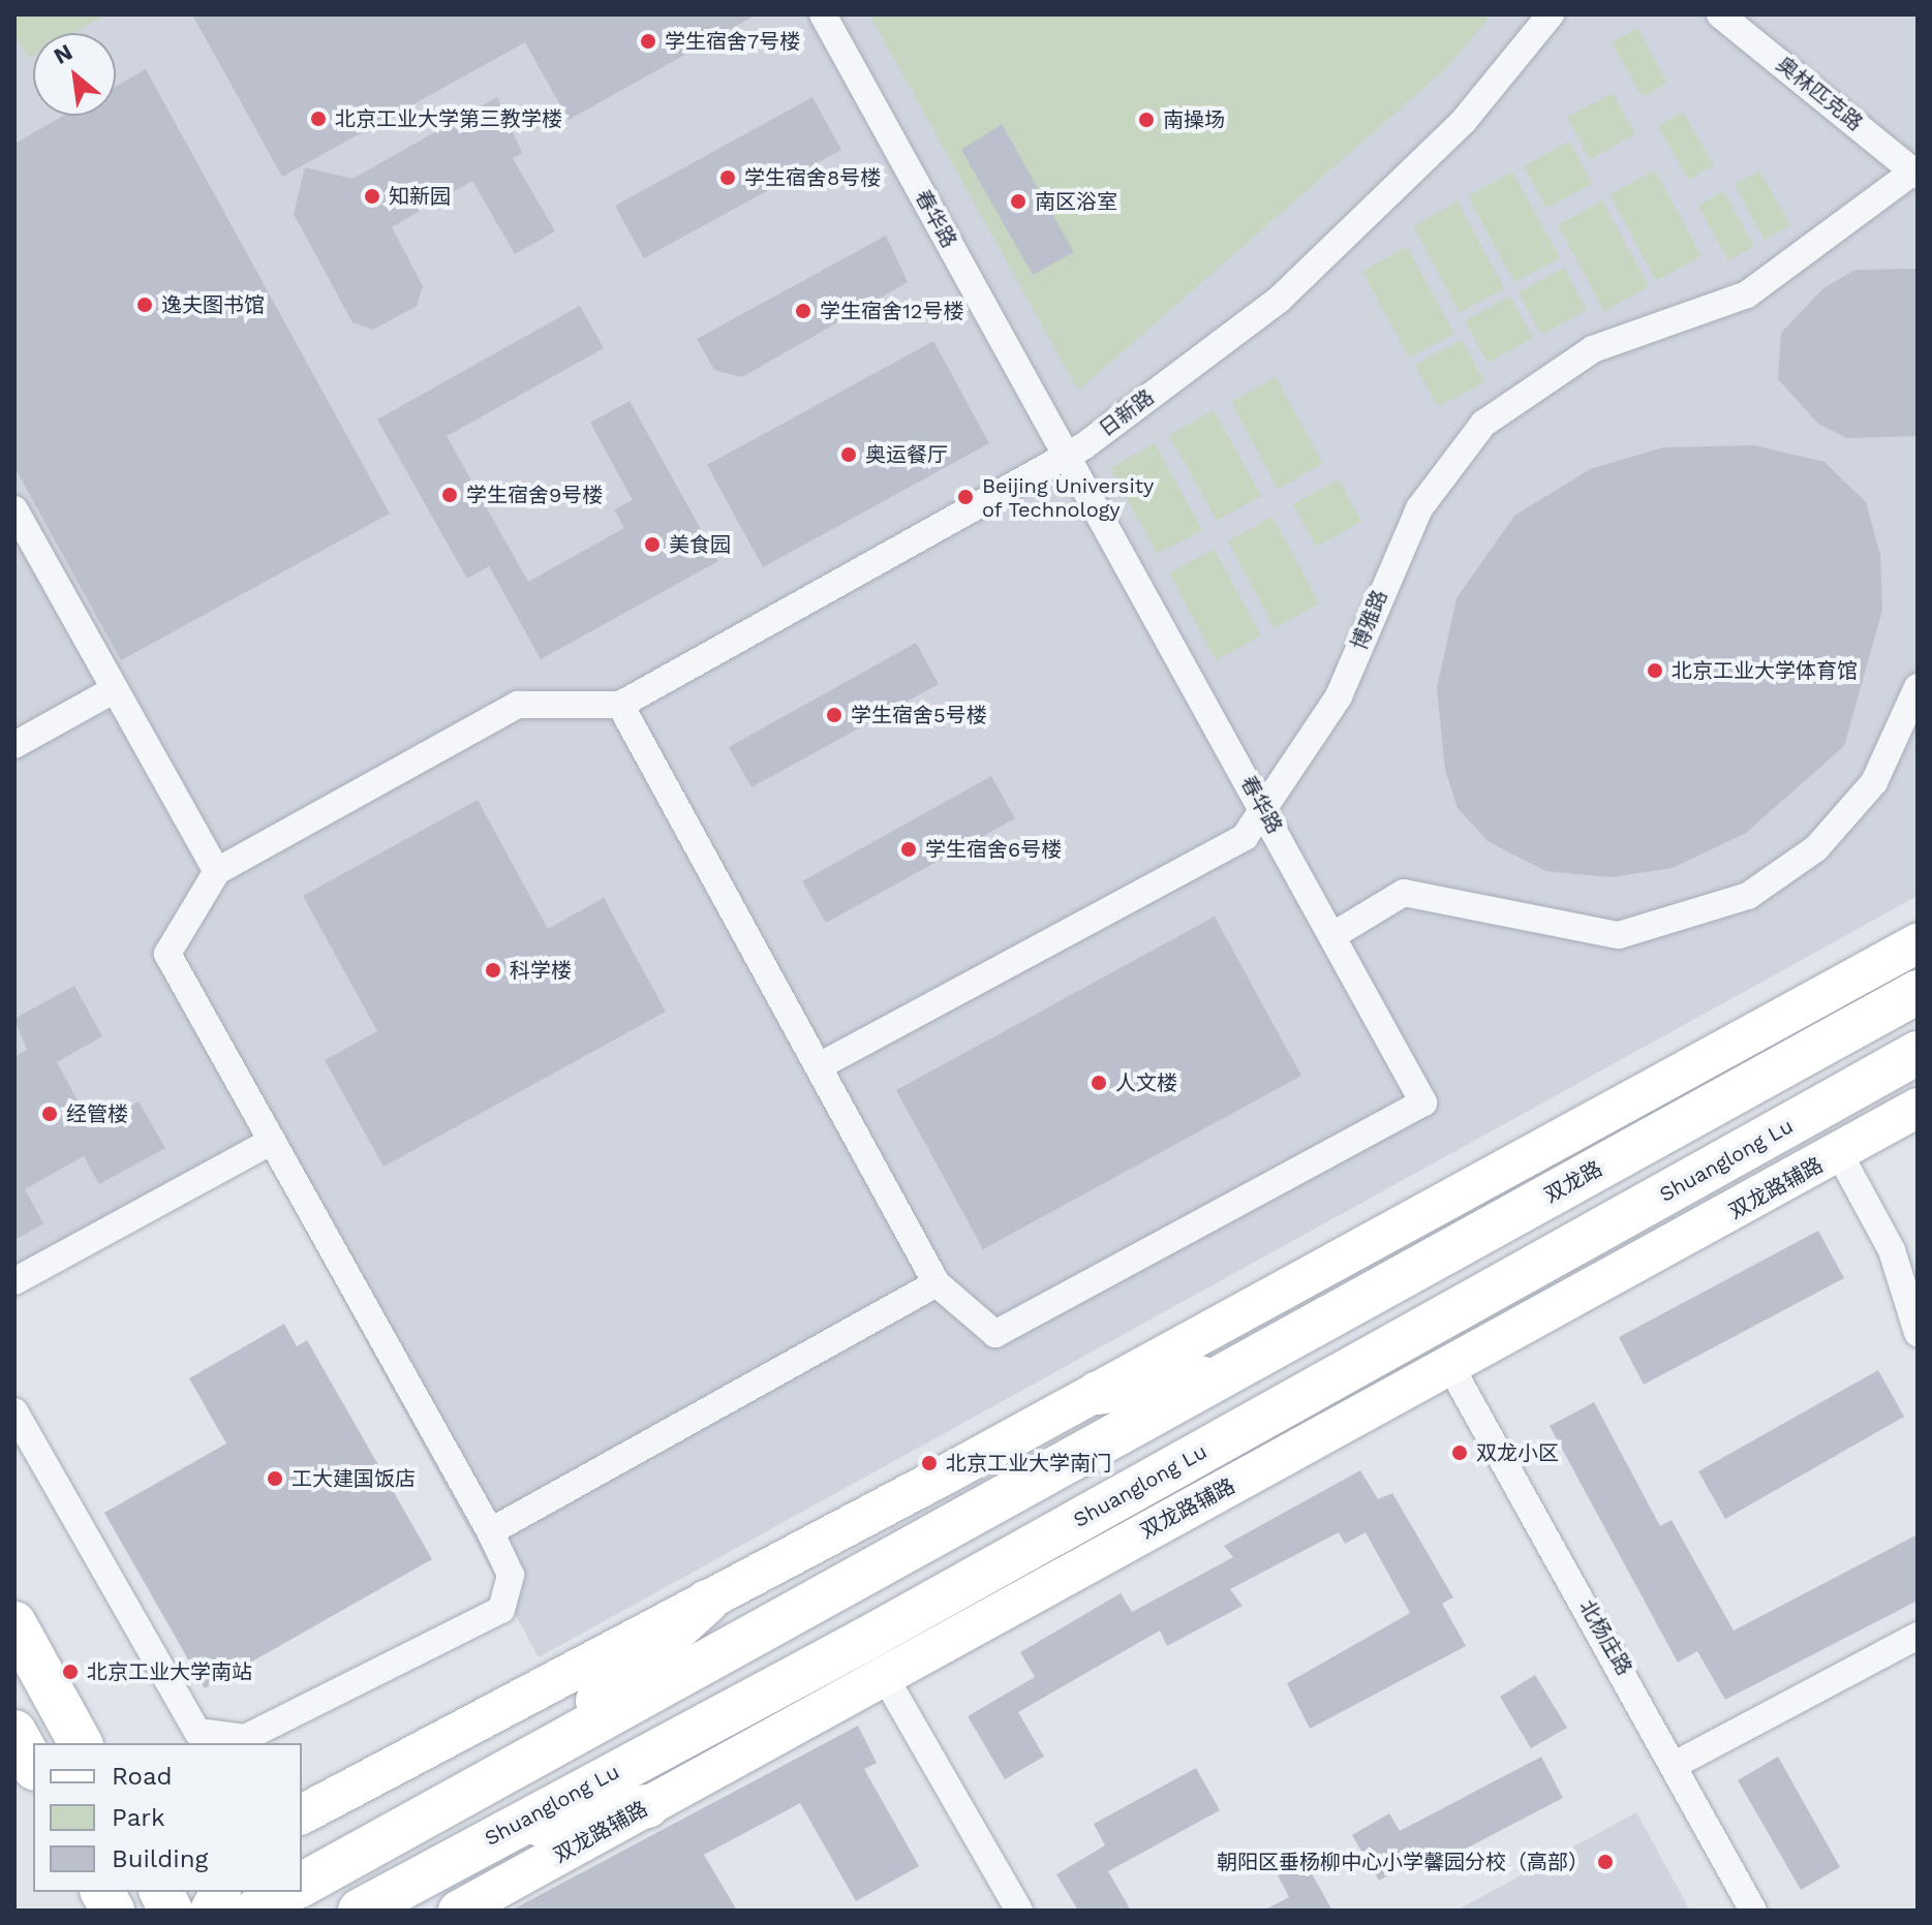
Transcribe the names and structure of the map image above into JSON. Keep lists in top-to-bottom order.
{
  "streets": {
    "main road": ["Shuanglong Lu", "双龙路", "双龙路辅路"],
    "street": [
      "奥林匹克路",
      "春华路",
      "日新路",
      "博雅路",
      "北杨庄路"
    ]
  },
  "crossings": [
    ["奥林匹克路", "博雅路"],
    ["春华路", "日新路"],
    ["春华路", "博雅路"],
    ["双龙路辅路", "北杨庄路"]
  ],
  "places": [
    "学生宿舍7号楼",
    "北京工业大学第三教学楼",
    "南操场",
    "学生宿舍8号楼",
    "知新园",
    "南区浴室",
    "逸夫图书馆",
    "学生宿舍12号楼",
    "奥运餐厅",
    "学生宿舍9号楼",
    "Beijing University of Technology",
    "美食园",
    "北京工业大学体育馆",
    "学生宿舍5号楼",
    "学生宿舍6号楼",
    "科学楼",
    "人文楼",
    "经管楼",
    "双龙小区",
    "北京工业大学南门",
    "工大建国饭店",
    "北京工业大学南站",
    "朝阳区垂杨柳中心小学馨园分校（高部）"
  ],
  "legend": ["Road", "Park", "Building"],
  "north": "top left"
}
